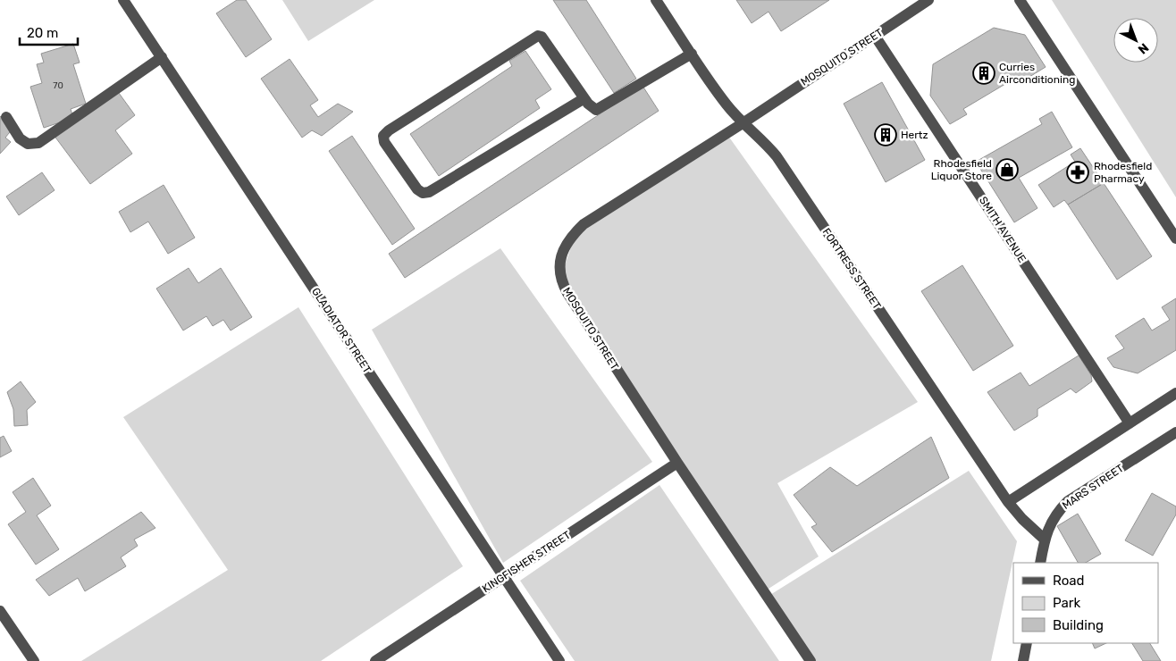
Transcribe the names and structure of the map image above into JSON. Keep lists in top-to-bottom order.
{
  "streets": {
    "street": [
      "MOSQUITO STREET",
      "SMITH AVENUE",
      "FORTRESS STREET",
      "GLADIATOR STREET",
      "MARS STREET",
      "KINGFISHER STREET"
    ]
  },
  "crossings": [
    ["MOSQUITO STREET", "SMITH AVENUE"],
    ["MOSQUITO STREET", "FORTRESS STREET"],
    ["MOSQUITO STREET", "KINGFISHER STREET"],
    ["FORTRESS STREET", "MARS STREET"],
    ["GLADIATOR STREET", "KINGFISHER STREET"]
  ],
  "places": {
    "building": ["Curries Airconditioning", "Hertz"],
    "shop": ["Rhodesfield Liquor Store"],
    "pharmacy": ["Rhodesfield Pharmacy"]
  },
  "house_numbers": ["70"],
  "legend": ["Road", "Park", "Building"],
  "scale_bar": "20 m",
  "north": "bottom right"
}
